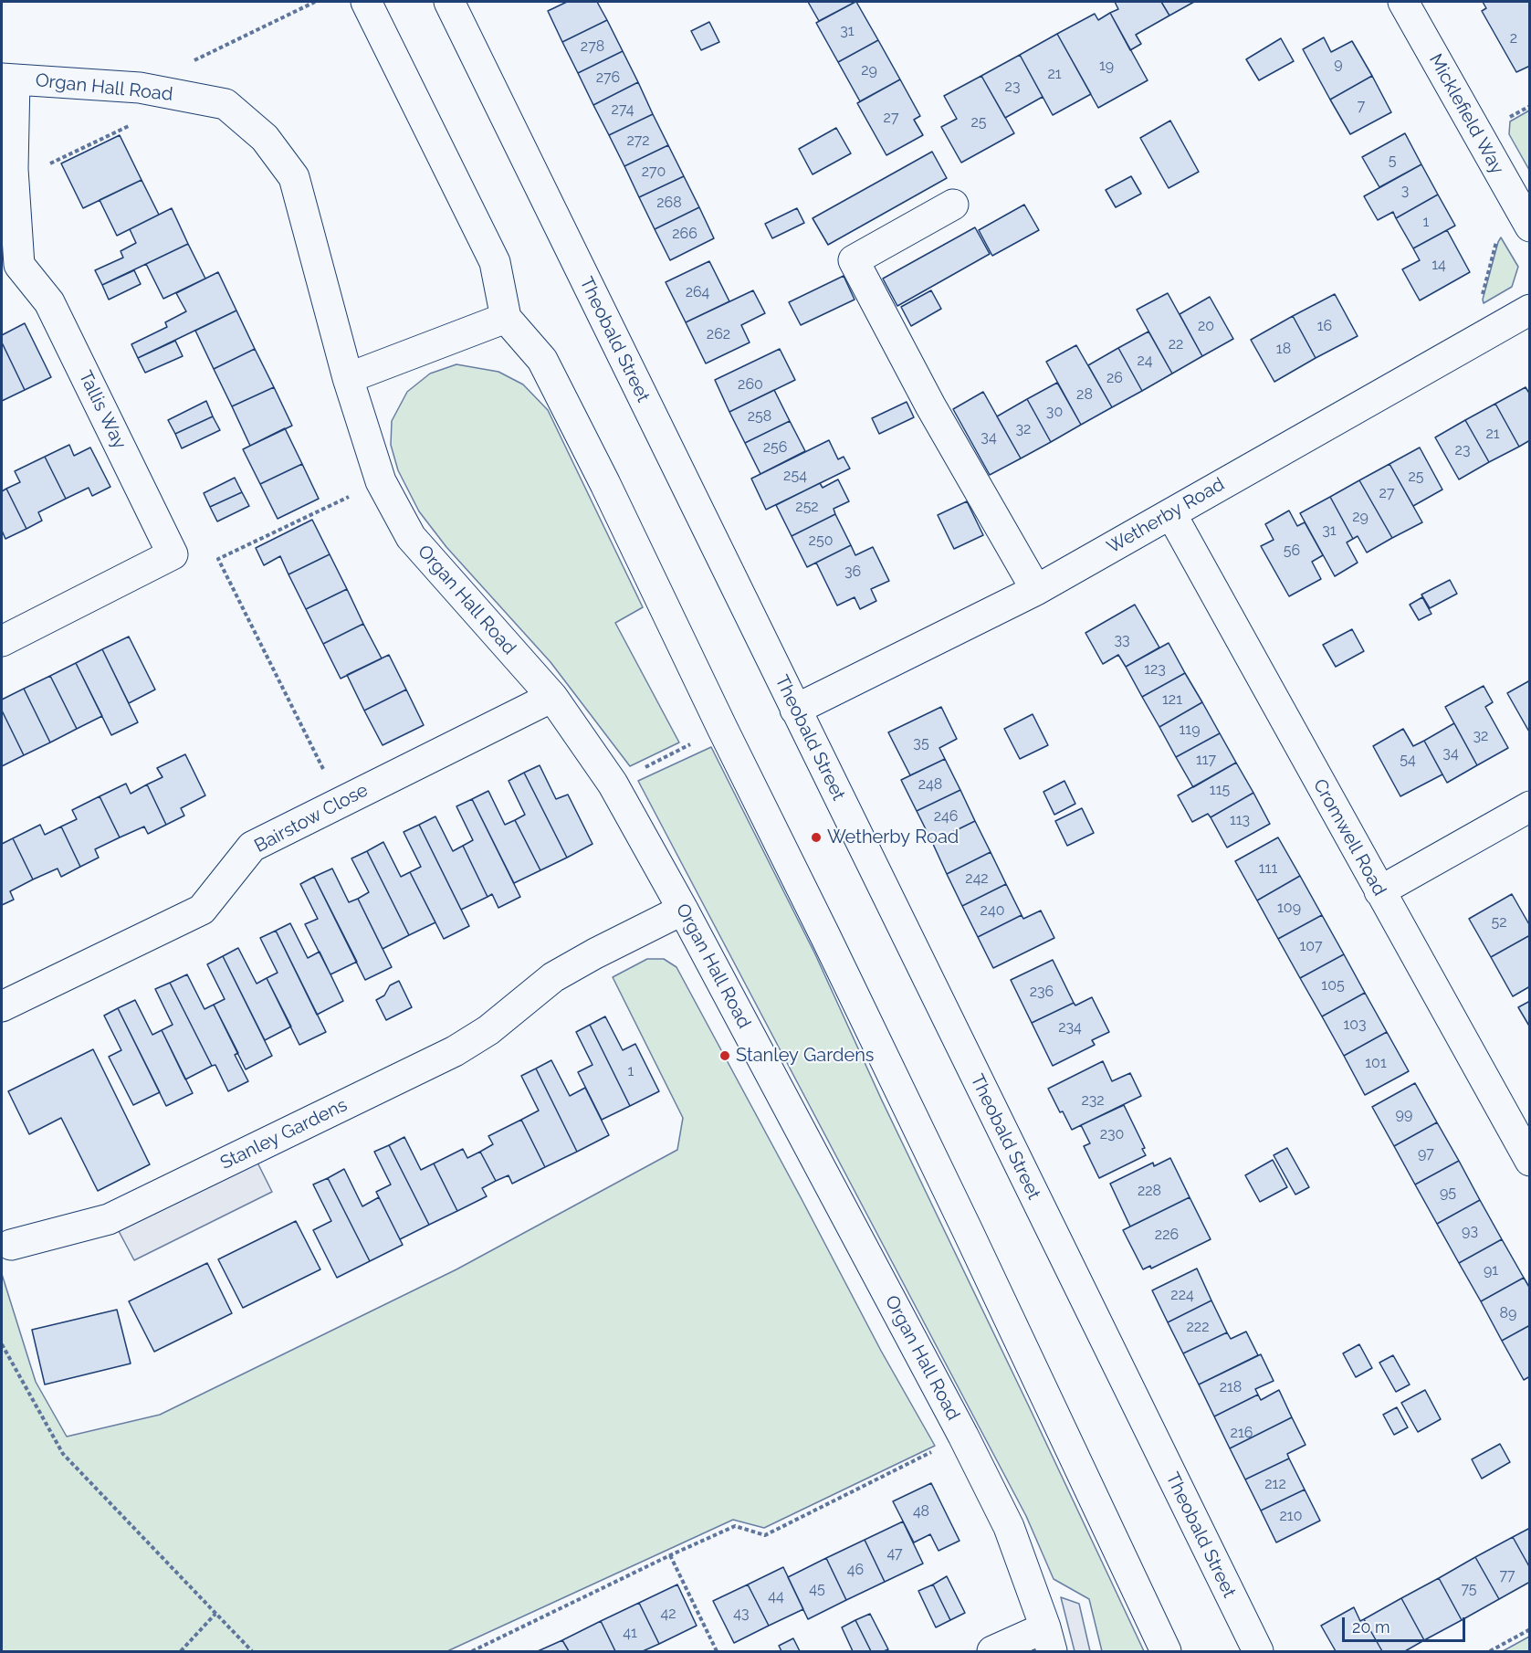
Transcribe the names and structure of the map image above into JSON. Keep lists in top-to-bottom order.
{
  "streets": {
    "street": [
      "Organ Hall Road",
      "Micklefield Way",
      "Theobald Street",
      "Tallis Way",
      "Wetherby Road",
      "Bairstow Close",
      "Cromwell Road",
      "Stanley Gardens"
    ]
  },
  "crossings": [
    ["Organ Hall Road", "Tallis Way"],
    ["Organ Hall Road", "Bairstow Close"],
    ["Organ Hall Road", "Stanley Gardens"],
    ["Theobald Street", "Wetherby Road"],
    ["Wetherby Road", "Cromwell Road"]
  ],
  "places": ["Wetherby Road", "Stanley Gardens"],
  "house_numbers": [
    "31",
    "2",
    "278",
    "9",
    "19",
    "29",
    "21",
    "276",
    "23",
    "7",
    "274",
    "27",
    "25",
    "272",
    "5",
    "270",
    "3",
    "268",
    "1",
    "266",
    "14",
    "264",
    "20",
    "16",
    "262",
    "22",
    "18",
    "24",
    "26",
    "260",
    "28",
    "30",
    "258",
    "32",
    "21",
    "34",
    "256",
    "23",
    "254",
    "25",
    "27",
    "252",
    "29",
    "31",
    "250",
    "56",
    "36",
    "33",
    "123",
    "121",
    "119",
    "32",
    "35",
    "34",
    "117",
    "54",
    "248",
    "115",
    "246",
    "113",
    "111",
    "242",
    "109",
    "240",
    "52",
    "107",
    "105",
    "236",
    "103",
    "234",
    "101",
    "1",
    "232",
    "99",
    "230",
    "97",
    "228",
    "95",
    "93",
    "226",
    "91",
    "224",
    "89",
    "222",
    "218",
    "216",
    "212",
    "48",
    "210",
    "47",
    "46",
    "77",
    "45",
    "75",
    "44",
    "42",
    "43",
    "41"
  ],
  "scale_bar": "20 m"
}
